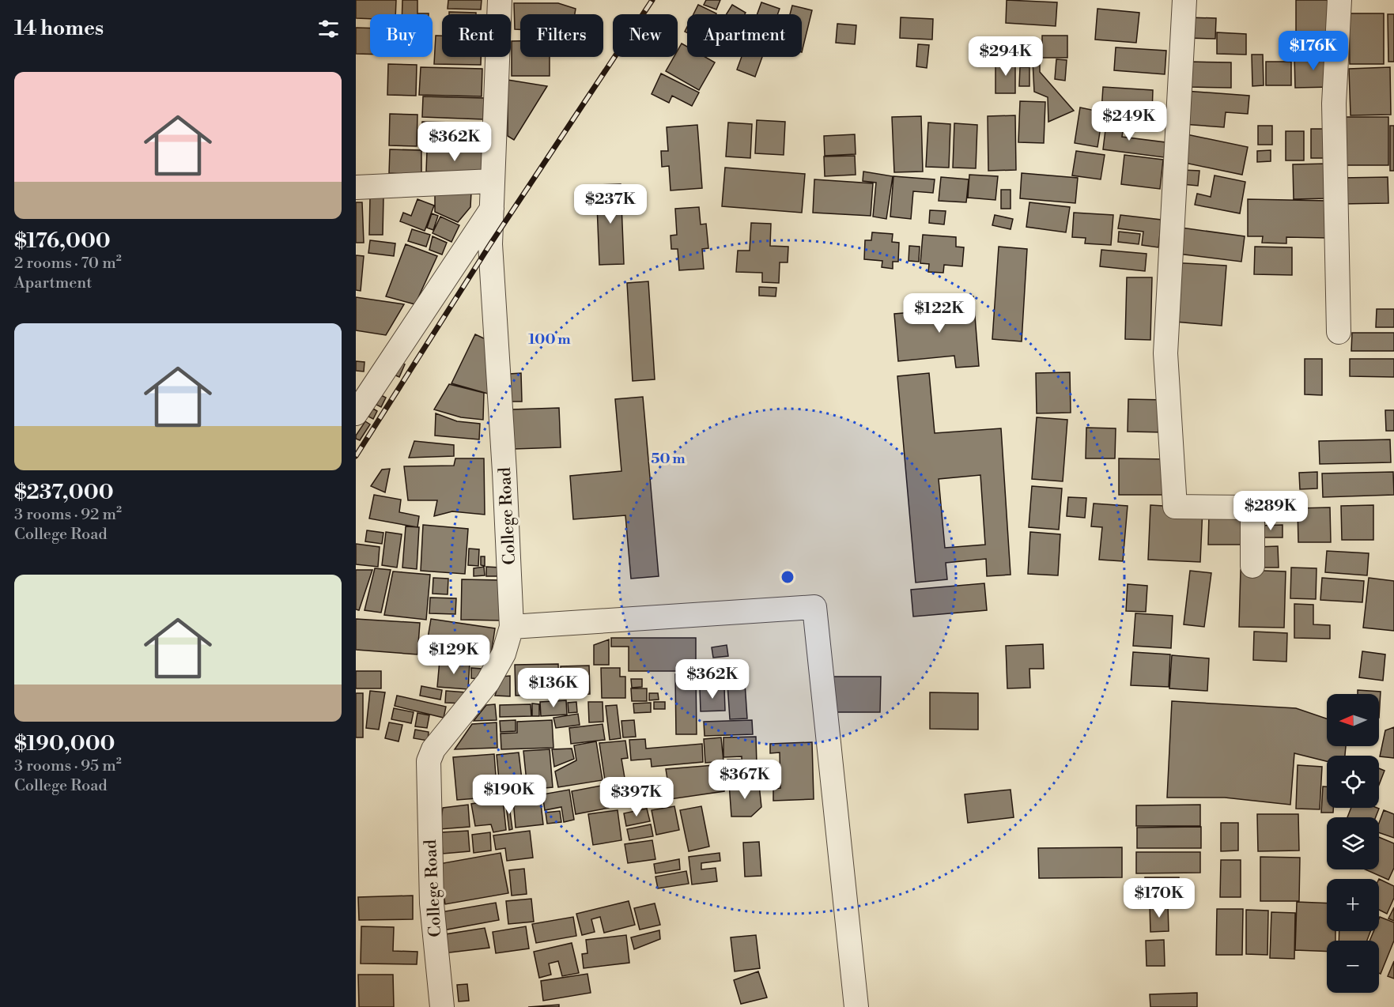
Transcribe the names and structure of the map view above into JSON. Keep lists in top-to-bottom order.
{
  "streets": {
    "street": ["College Road"]
  },
  "north": "left",
  "page": {
    "heading": "14 homes",
    "chip": [
      "Buy",
      "Rent",
      "Filters",
      "New",
      "Apartment"
    ],
    "price": [
      "$176K",
      "$294K",
      "$249K",
      "$362K",
      "$237K",
      "$122K",
      "$289K",
      "$129K",
      "$362K",
      "$136K",
      "$367K",
      "$190K",
      "$397K",
      "$170K"
    ],
    "list": [
      {
        "name": "$176,000",
        "note": "2 rooms · 70 m² · Apartment"
      },
      {
        "name": "$237,000",
        "note": "3 rooms · 92 m² · College Road"
      },
      {
        "name": "$190,000",
        "note": "3 rooms · 95 m² · College Road"
      }
    ],
    "map_buttons": ["+", "−"]
  },
  "rings": ["100 m", "50 m"]
}
